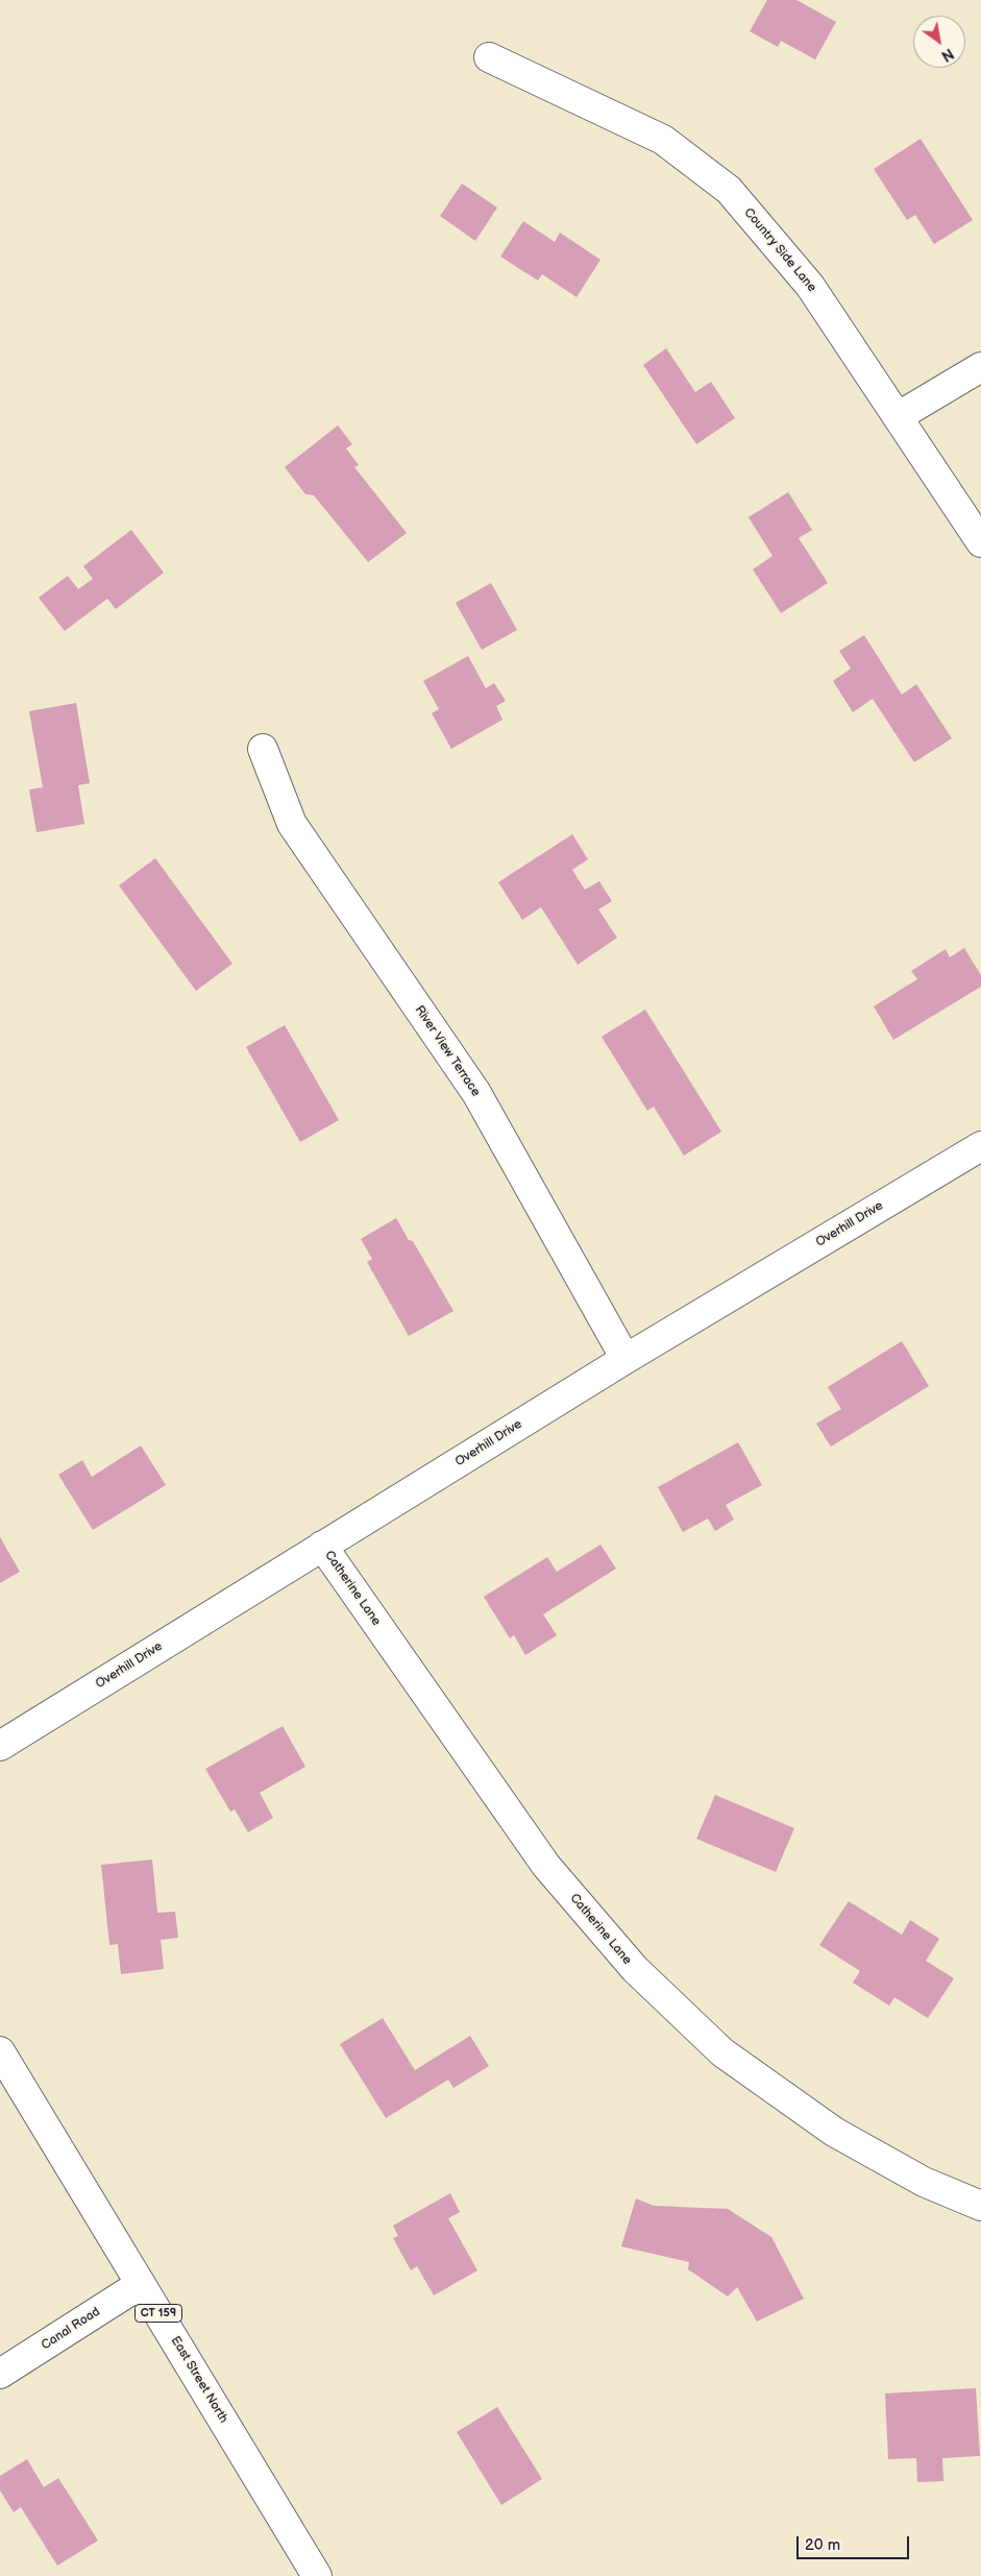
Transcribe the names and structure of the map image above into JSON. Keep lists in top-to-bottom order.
{
  "streets": {
    "street": [
      "Country Side Lane",
      "River View Terrace",
      "Overhill Drive",
      "Catherine Lane",
      "CT 159",
      "Canal Road",
      "East Street North"
    ]
  },
  "crossings": [
    ["River View Terrace", "Overhill Drive"],
    ["Overhill Drive", "Catherine Lane"],
    ["Canal Road", "East Street North"]
  ],
  "scale_bar": "20 m",
  "north": "bottom right"
}
